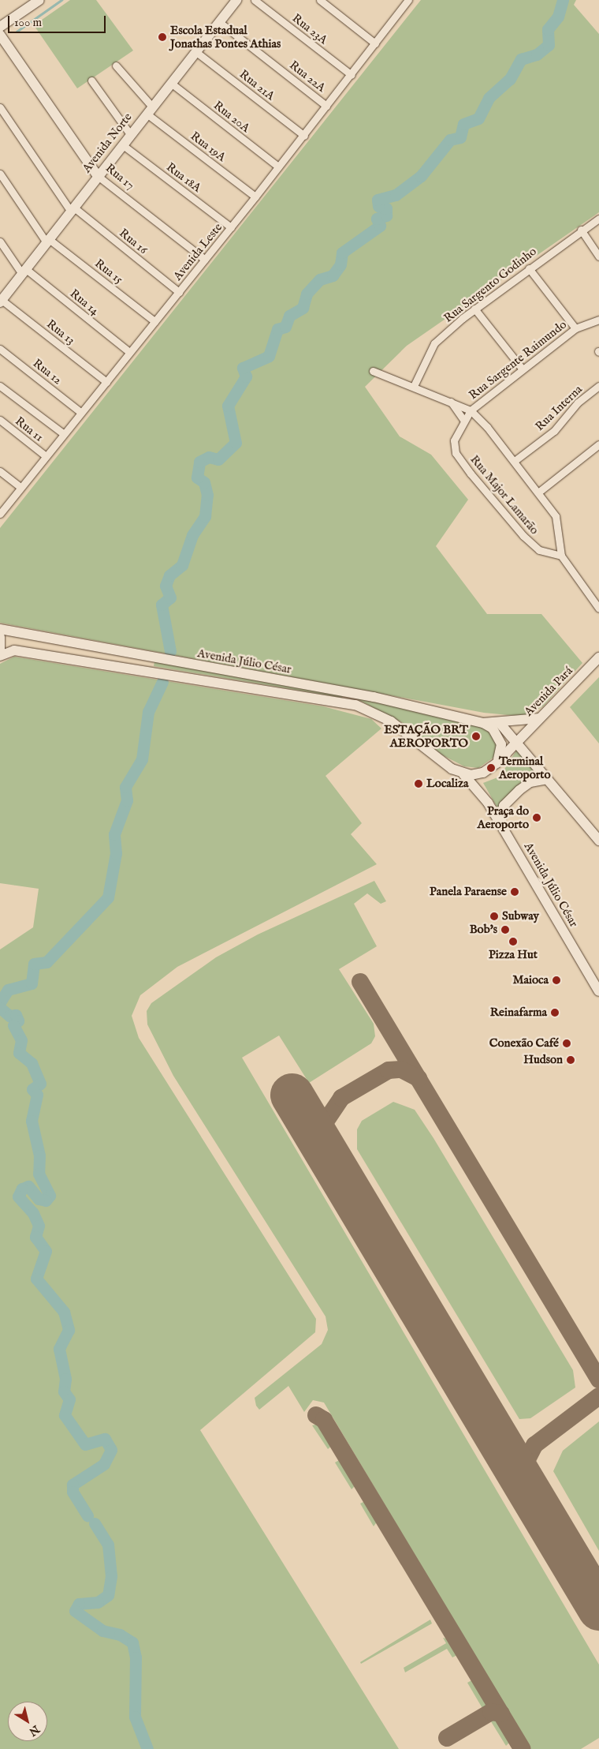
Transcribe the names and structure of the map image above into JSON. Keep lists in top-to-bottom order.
{
  "streets": {
    "main road": [
      "Avenida Norte",
      "Rua 17",
      "Avenida Júlio César",
      "Avenida Pará"
    ],
    "street": [
      "Rua 23A",
      "Rua 22A",
      "Rua 21A",
      "Rua 20A",
      "Rua 19A",
      "Rua 18A",
      "Rua 16",
      "Avenida Leste",
      "Rua 15",
      "Rua Sargento Godinho",
      "Rua 14",
      "Rua 13",
      "Rua Sargente Raimundo",
      "Rua 12",
      "Rua Interna",
      "Rua 11",
      "Rua Major Lamarão"
    ]
  },
  "crossings": [
    ["Rua 23A", "Avenida Leste"],
    ["Rua 22A", "Avenida Norte"],
    ["Rua 22A", "Avenida Leste"],
    ["Rua 21A", "Avenida Norte"],
    ["Rua 21A", "Avenida Leste"],
    ["Rua 20A", "Avenida Norte"],
    ["Rua 20A", "Avenida Leste"],
    ["Avenida Norte", "Rua 19A"],
    ["Avenida Norte", "Rua 17"],
    ["Avenida Norte", "Rua 18A"],
    ["Avenida Norte", "Rua 16"],
    ["Avenida Norte", "Rua 15"],
    ["Avenida Norte", "Rua 14"],
    ["Avenida Norte", "Rua 13"],
    ["Rua 19A", "Avenida Leste"],
    ["Rua 17", "Avenida Leste"],
    ["Rua 18A", "Avenida Leste"],
    ["Rua 16", "Avenida Leste"],
    ["Avenida Leste", "Rua 15"],
    ["Avenida Leste", "Rua 14"],
    ["Avenida Leste", "Rua 13"],
    ["Avenida Leste", "Rua 12"],
    ["Avenida Leste", "Rua 11"],
    ["Rua Sargento Godinho", "Rua Sargente Raimundo"],
    ["Rua Sargente Raimundo", "Rua Major Lamarão"],
    ["Avenida Júlio César", "Avenida Pará"]
  ],
  "places": [
    "Escola Estadual Jonathas Pontes Athias",
    "ESTAÇÃO BRT AEROPORTO",
    "Terminal Aeroporto",
    "Localiza",
    "Praça do Aeroporto",
    "Panela Paraense",
    "Subway",
    "Bob's",
    "Pizza Hut",
    "Maioca",
    "Reinafarma",
    "Conexão Café",
    "Hudson"
  ],
  "scale_bar": "100 m",
  "north": "bottom right"
}
